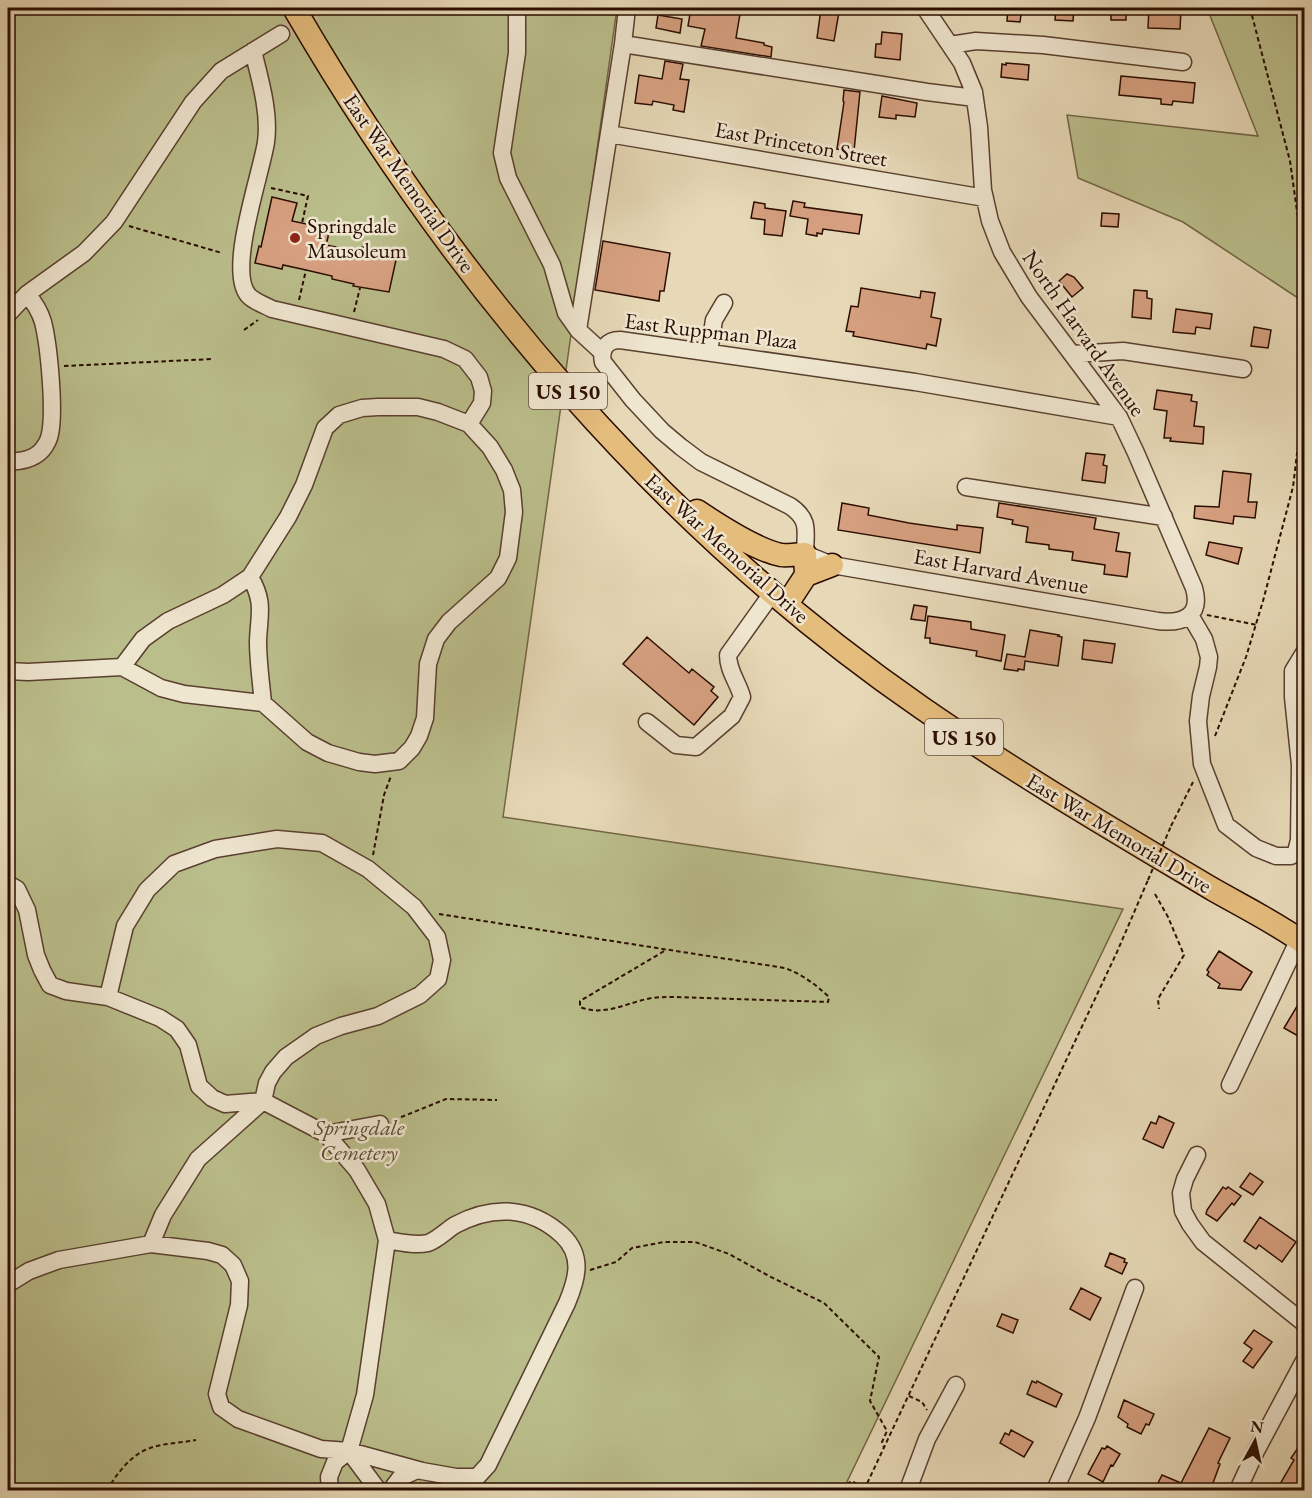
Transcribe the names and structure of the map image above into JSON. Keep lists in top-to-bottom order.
{
  "streets": {
    "highway": ["East War Memorial Drive", "US 150"],
    "street": [
      "East Princeton Street",
      "East Ruppman Plaza",
      "North Harvard Avenue",
      "East Harvard Avenue"
    ]
  },
  "crossings": [
    ["East Princeton Street", "North Harvard Avenue"],
    ["East Ruppman Plaza", "North Harvard Avenue"],
    ["North Harvard Avenue", "East Harvard Avenue"]
  ],
  "parks": ["Springdale Cemetery"],
  "places": ["Springdale Mausoleum"],
  "north": "top"
}
